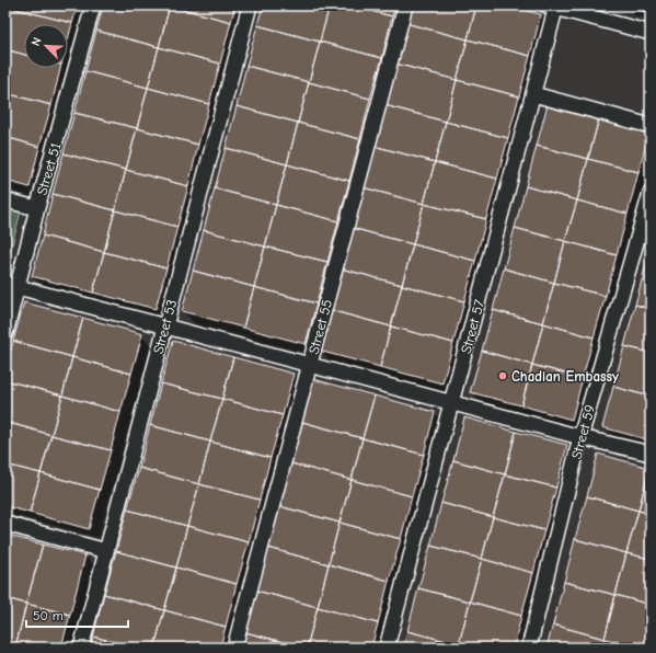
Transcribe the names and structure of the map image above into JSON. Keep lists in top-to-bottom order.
{
  "streets": {
    "street": [
      "Street 51",
      "Street 53",
      "Street 55",
      "Street 57",
      "Street 59"
    ]
  },
  "places": ["Chadian Embassy"],
  "scale_bar": "50 m",
  "north": "top left"
}
